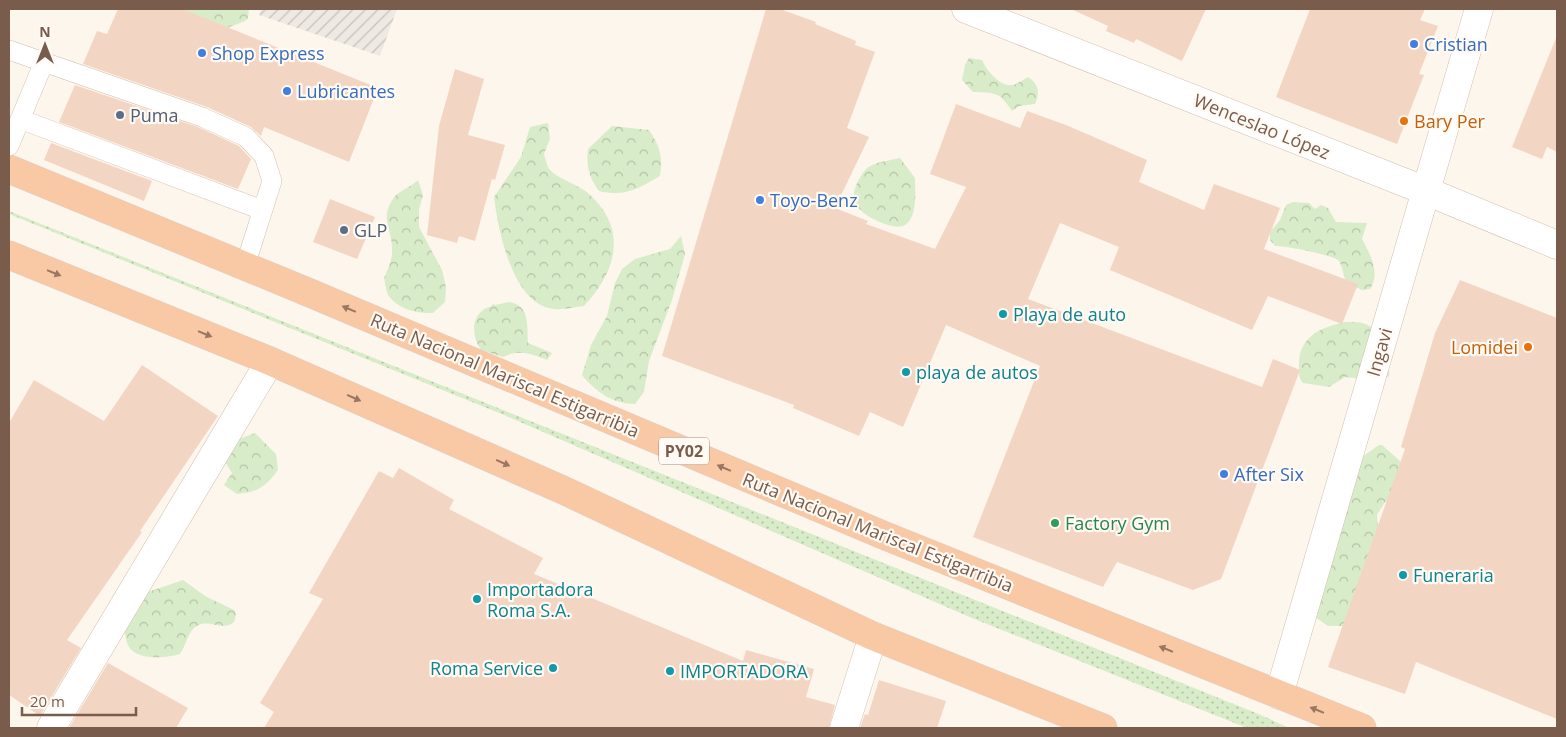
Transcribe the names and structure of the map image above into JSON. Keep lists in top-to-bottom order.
{
  "streets": {
    "highway": ["Ruta Nacional Mariscal Estigarribia", "PY02"],
    "street": ["Wenceslao López", "Ingavi"]
  },
  "crossings": [
    ["Wenceslao López", "Ingavi"],
    ["Ingavi", "Ruta Nacional Mariscal Estigarribia"]
  ],
  "places": [
    "Cristian",
    "Shop Express",
    "Lubricantes",
    "Puma",
    "Bary Per",
    "Toyo-Benz",
    "GLP",
    "Playa de auto",
    "Lomidei",
    "playa de autos",
    "After Six",
    "Factory Gym",
    "Funeraria",
    "Importadora Roma S.A.",
    "Roma Service",
    "IMPORTADORA"
  ],
  "scale_bar": "20 m",
  "north": "top"
}
